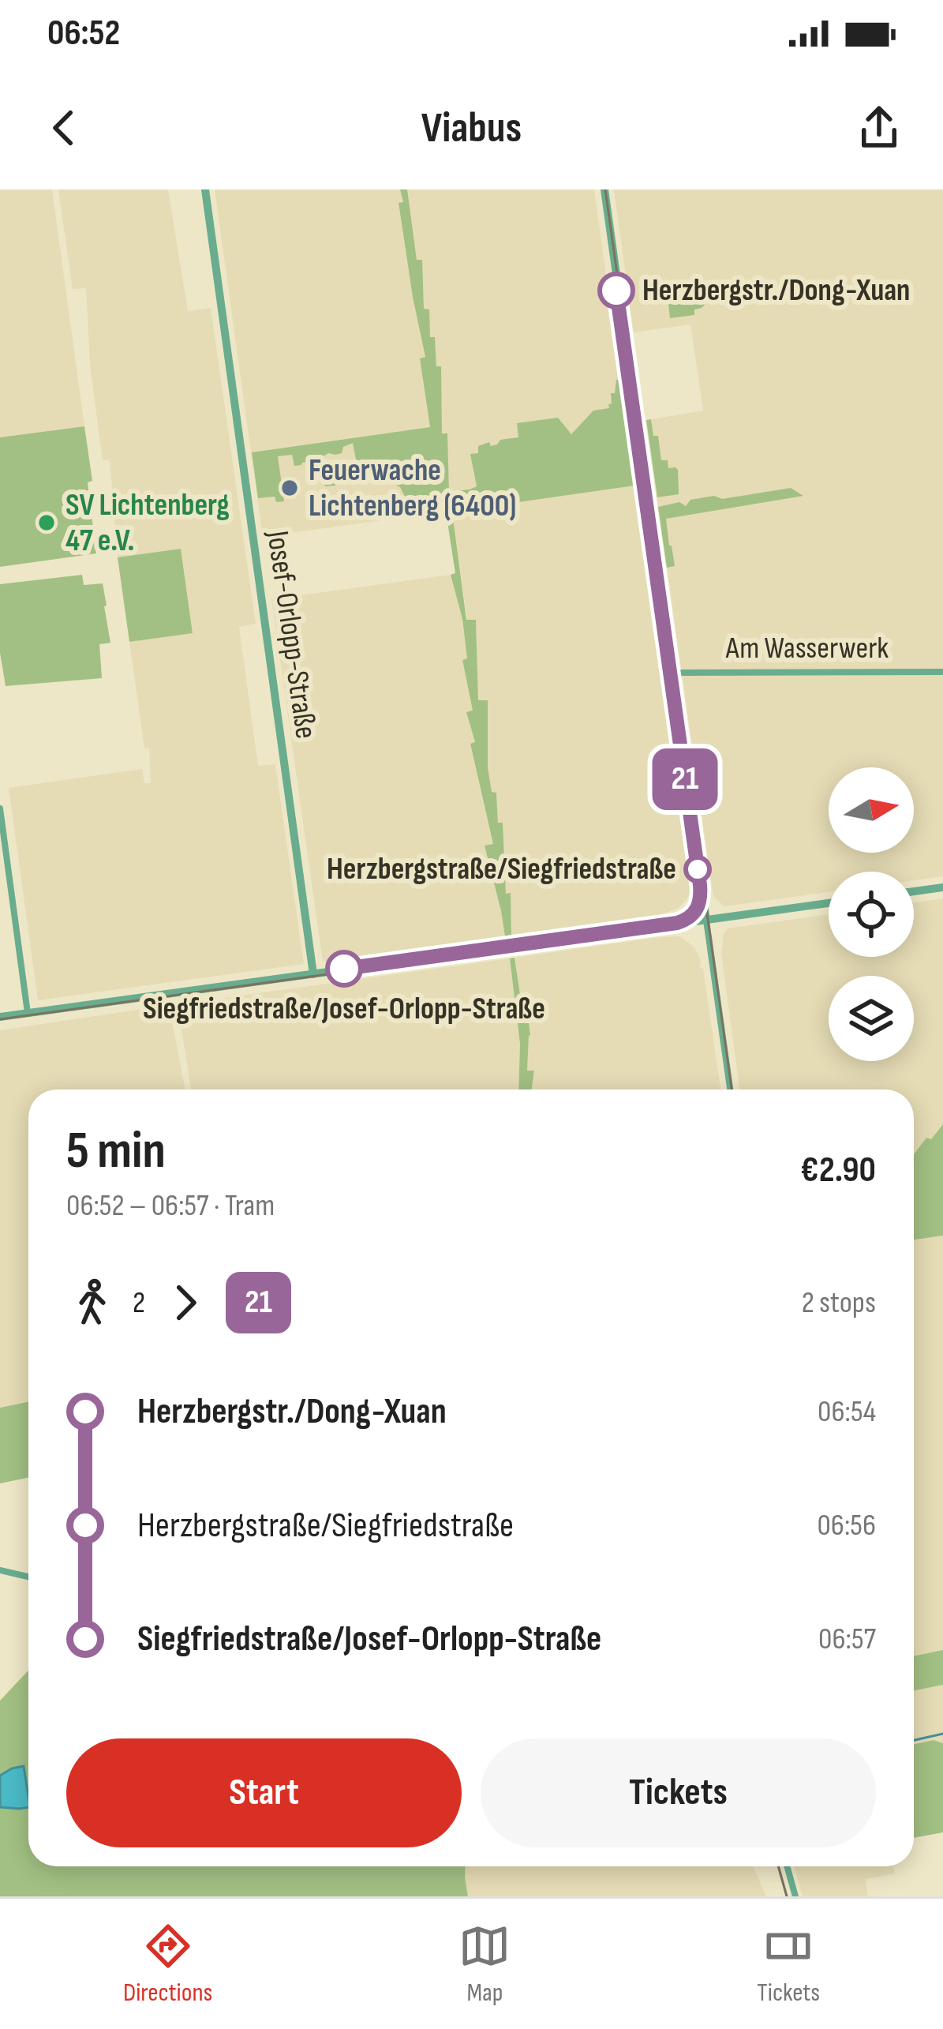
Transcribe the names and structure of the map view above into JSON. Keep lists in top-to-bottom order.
{
  "streets": {
    "street": ["Josef-Orlopp-Straße", "Am Wasserwerk"]
  },
  "places": [
    "Herzbergstr./Dong-Xuan",
    "Feuerwache Lichtenberg (6400)",
    "SV Lichtenberg 47 e.V.",
    "Herzbergstraße/Siegfriedstraße",
    "Siegfriedstraße/Josef-Orlopp-Straße"
  ],
  "lines": ["tram line 21"],
  "north": "right",
  "page": {
    "status": "06:52",
    "header": "Viabus",
    "on_map": "21",
    "heading": ["5 min", "06:52 – 06:57 · Tram", "€2.90"],
    "legs": ["2", "21", "2 stops"],
    "list": [
      {
        "name": "Herzbergstr./Dong-Xuan",
        "value": "06:54"
      },
      {
        "name": "Herzbergstraße/Siegfriedstraße",
        "value": "06:56"
      },
      {
        "name": "Siegfriedstraße/Josef-Orlopp-Straße",
        "value": "06:57"
      }
    ],
    "buttons": ["Start", "Tickets"],
    "tabs": ["Directions", "Map", "Tickets"]
  }
}
